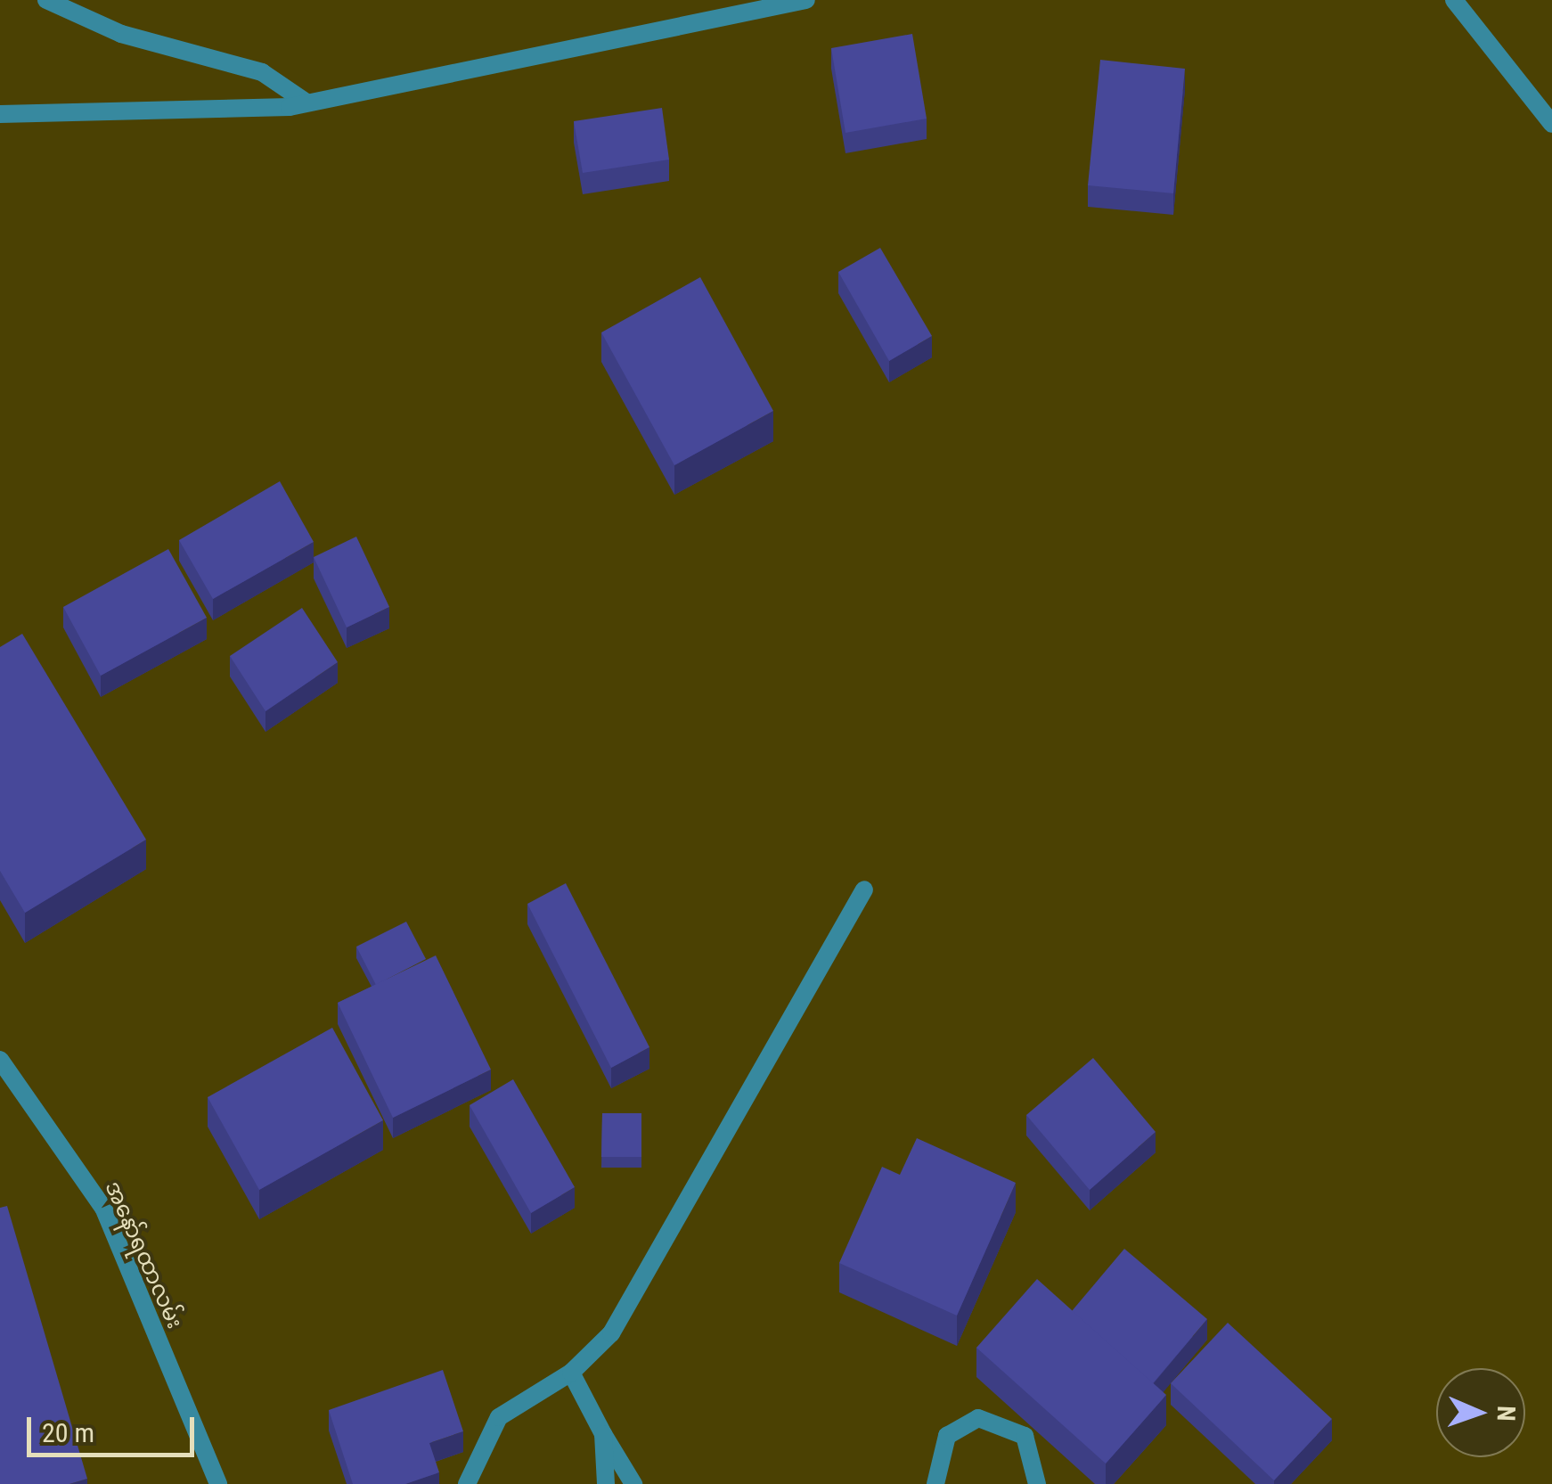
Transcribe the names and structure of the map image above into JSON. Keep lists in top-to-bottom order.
{
  "streets": {
    "street": ["အ‌နော်‌ရထာလမ်း"]
  },
  "scale_bar": "20 m",
  "north": "right"
}
